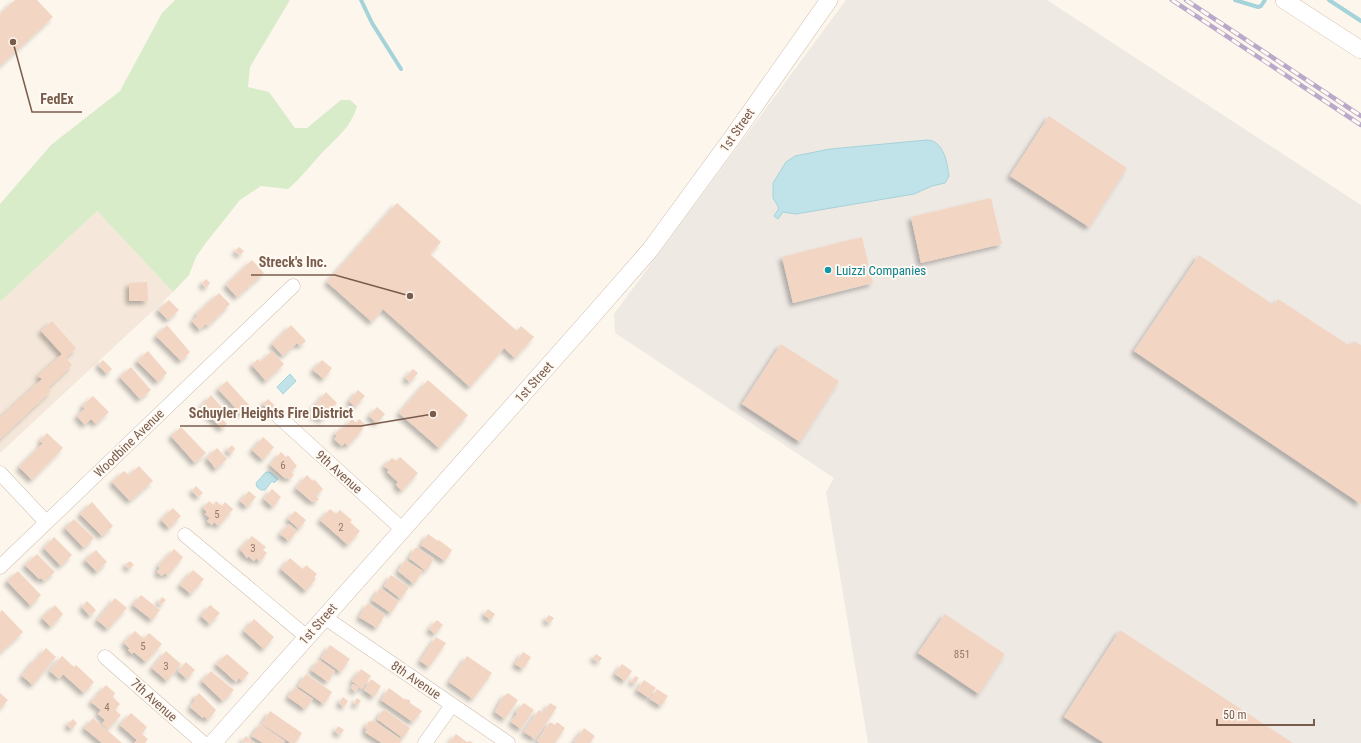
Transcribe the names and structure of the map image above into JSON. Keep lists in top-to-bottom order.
{
  "streets": {
    "street": [
      "1st Street",
      "Woodbine Avenue",
      "9th Avenue",
      "8th Avenue",
      "7th Avenue"
    ]
  },
  "crossings": [
    ["1st Street", "9th Avenue"],
    ["1st Street", "8th Avenue"]
  ],
  "places": [
    "FedEx",
    "Luizzi Companies",
    "Streck's Inc.",
    "Schuyler Heights Fire District"
  ],
  "house_numbers": [
    "6",
    "5",
    "2",
    "3",
    "5",
    "851",
    "3",
    "4"
  ],
  "scale_bar": "50 m"
}
